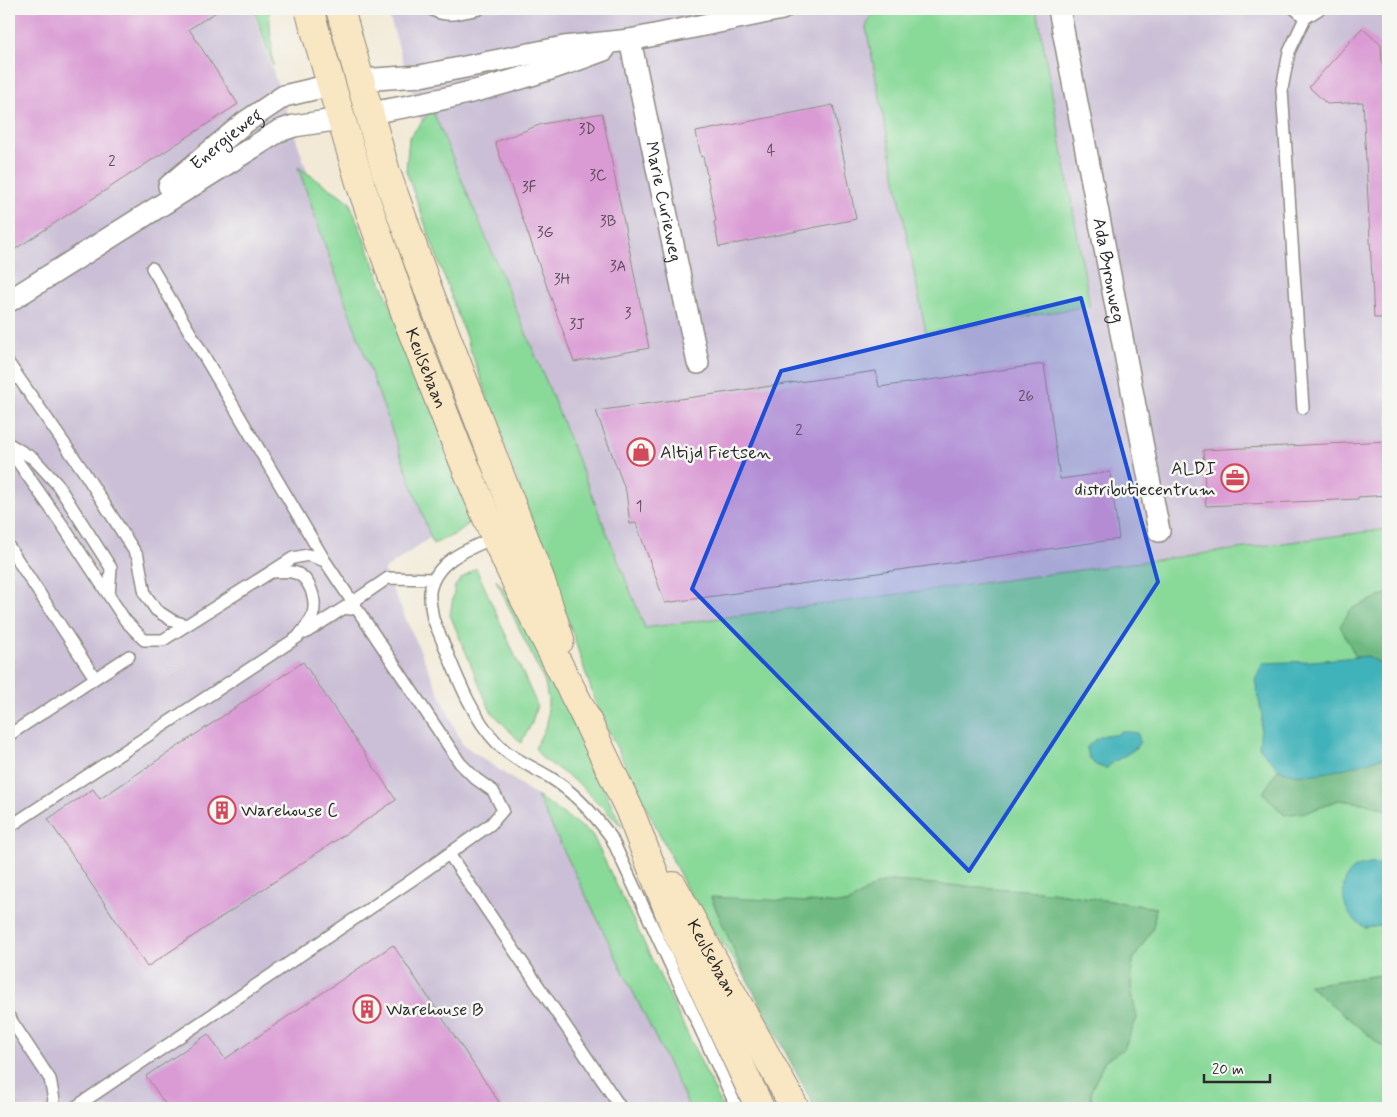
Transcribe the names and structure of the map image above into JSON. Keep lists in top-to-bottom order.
{
  "streets": {
    "main road": ["Energieweg", "Keulsebaan"],
    "street": ["Marie Curieweg", "Ada Byronweg"]
  },
  "crossings": [
    ["Energieweg", "Keulsebaan"]
  ],
  "places": {
    "shop": ["Altijd Fietsen"],
    "office": ["ALDI distributiecentrum"],
    "building": ["Warehouse C", "Warehouse B"]
  },
  "house_numbers": [
    "3D",
    "4",
    "2",
    "3C",
    "3F",
    "3B",
    "3G",
    "3A",
    "3H",
    "3",
    "3J",
    "26",
    "2",
    "1"
  ],
  "scale_bar": "20 m"
}
